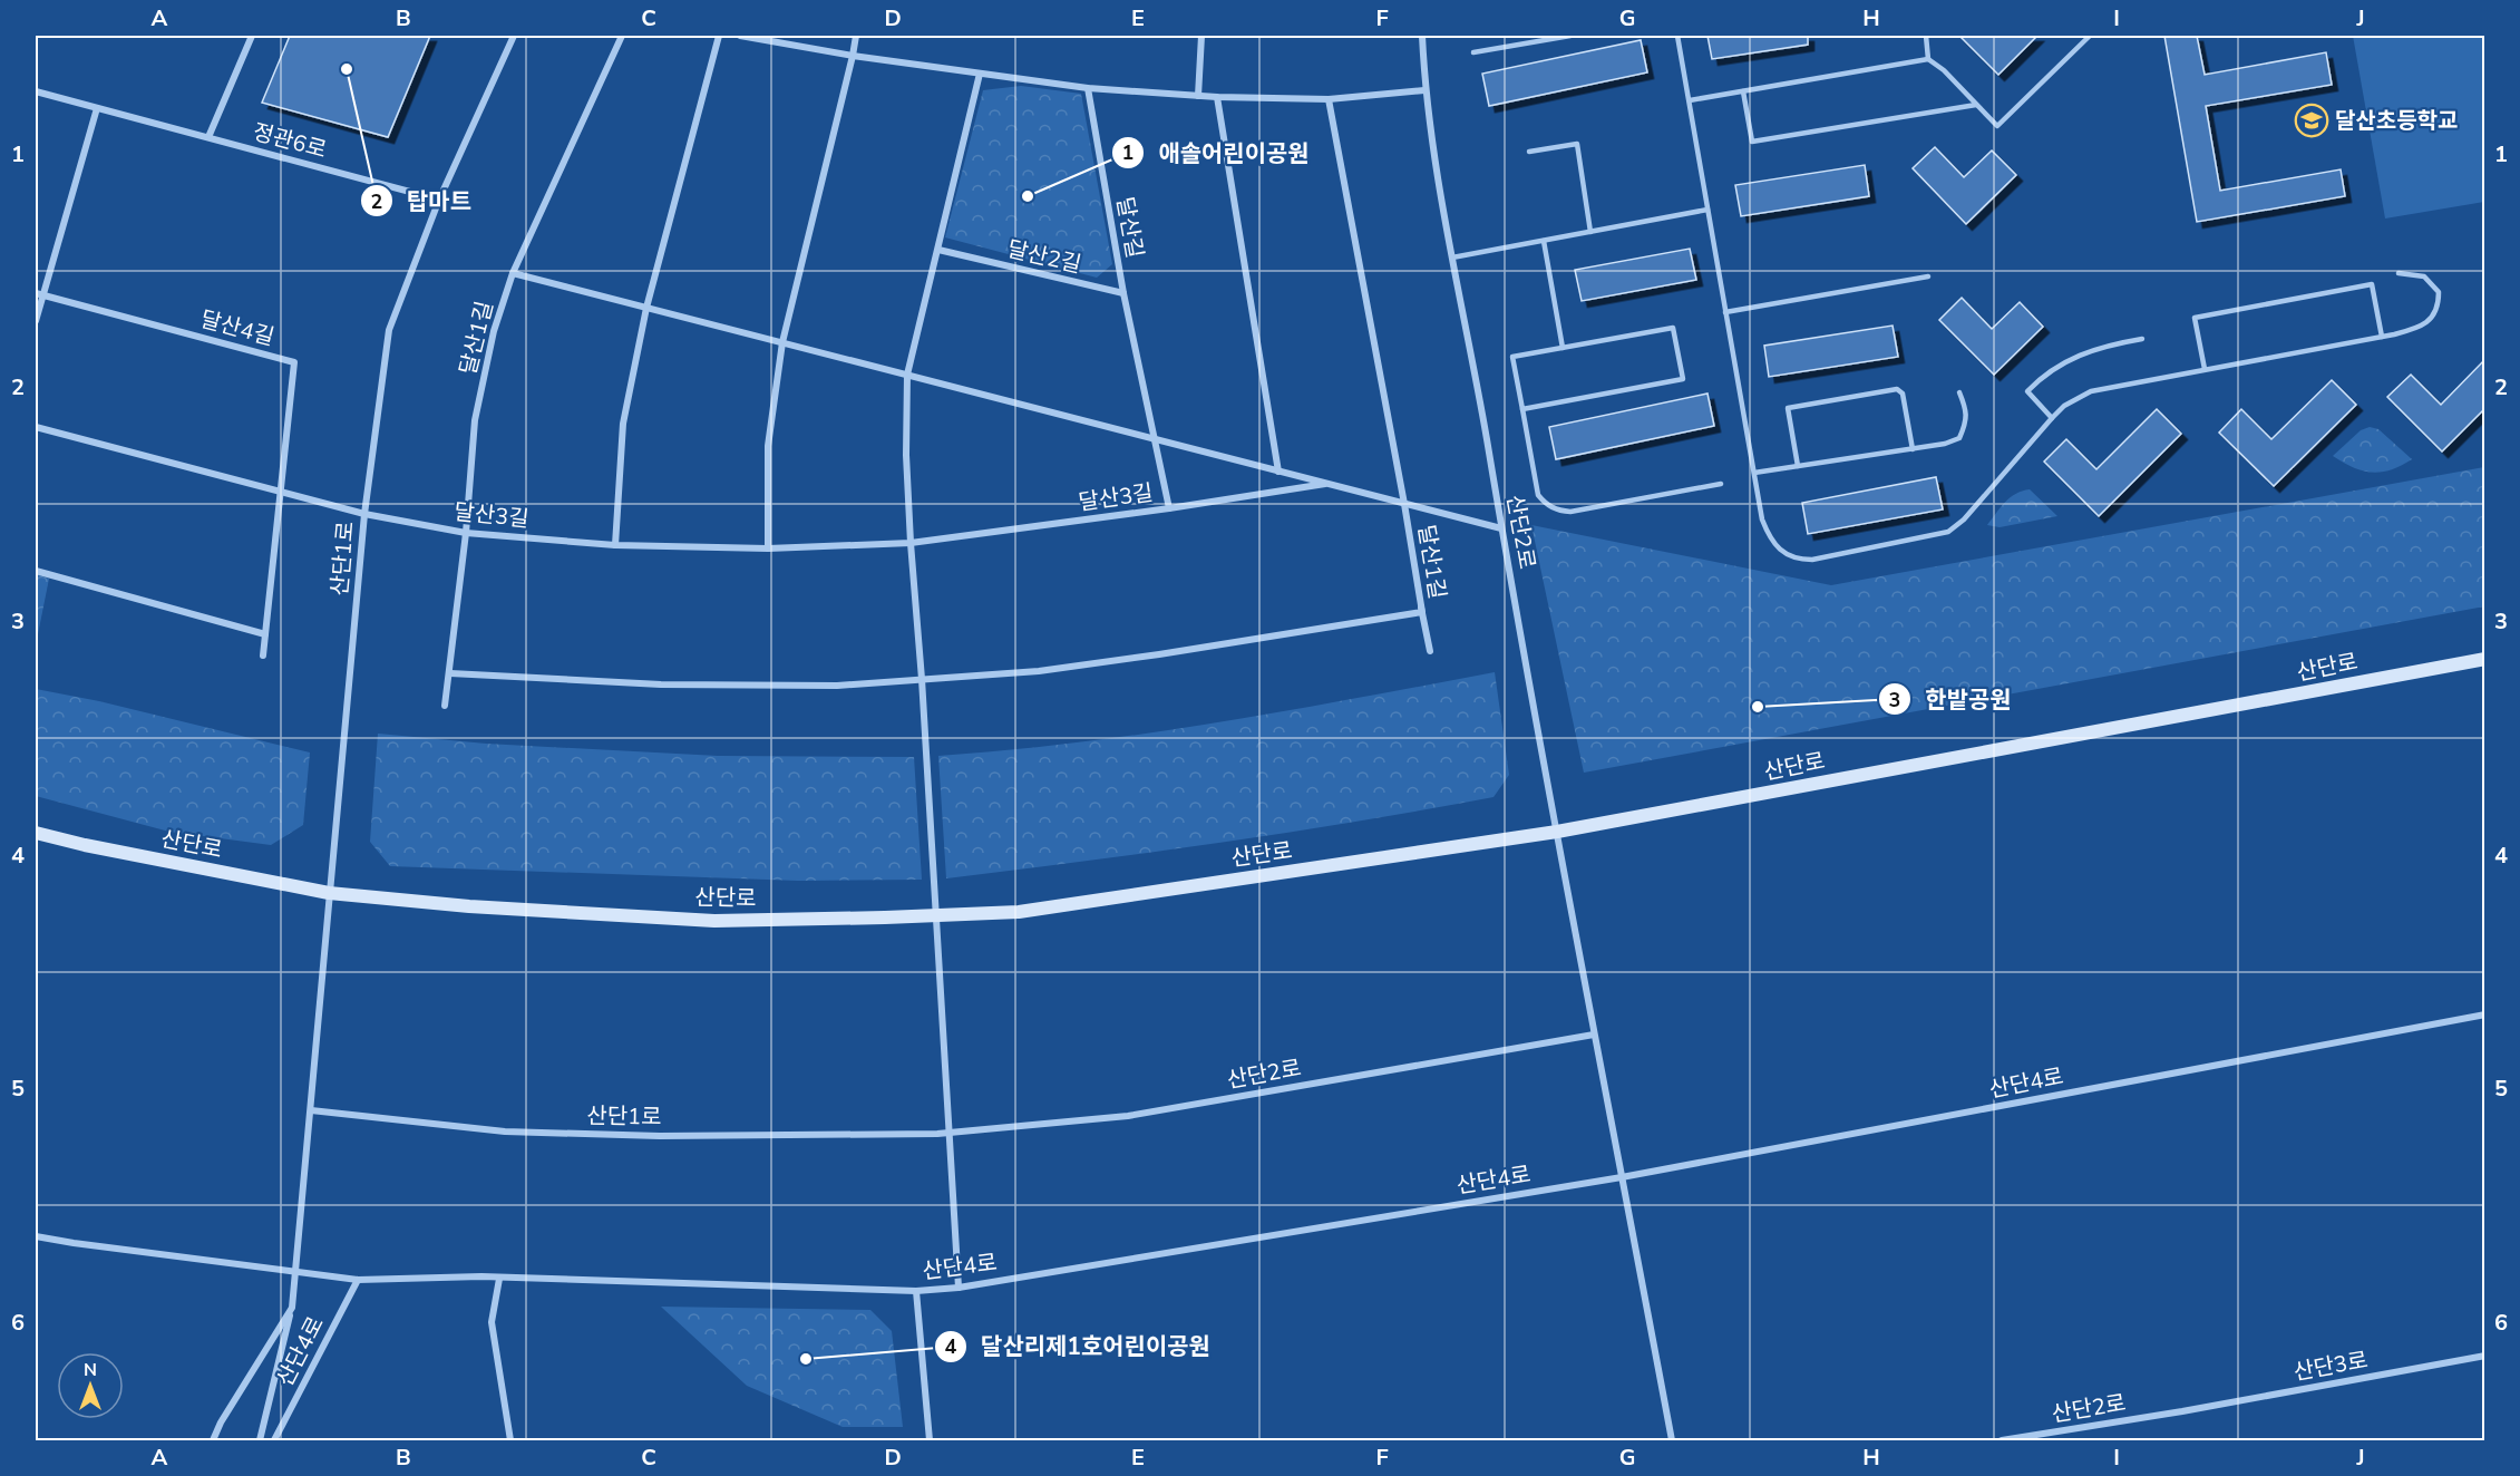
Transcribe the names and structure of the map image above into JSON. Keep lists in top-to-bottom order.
{
  "streets": {
    "street": [
      "정관6로",
      "달산길",
      "달산2길",
      "달산4길",
      "달산1길",
      "달산3길",
      "산단2로",
      "산단1로",
      "산단로",
      "산단4로",
      "산단3로"
    ]
  },
  "crossings": [
    ["정관6로", "산단1로"],
    ["달산길", "달산2길"],
    ["달산4길", "달산3길"],
    ["달산1길", "달산3길"],
    ["달산3길", "산단1로"],
    ["산단2로", "산단1로"],
    ["산단2로", "산단로"],
    ["산단2로", "산단4로"],
    ["산단2로", "산단3로"],
    ["산단1로", "산단로"],
    ["산단1로", "산단4로"]
  ],
  "places": {
    "other": [
      "탑마트",
      "애솔어린이공원",
      "한밭공원",
      "달산리제1호어린이공원"
    ],
    "school or university": ["달산초등학교"]
  },
  "north": "top",
  "grid": {
    "columns": [
      "A",
      "B",
      "C",
      "D",
      "E",
      "F",
      "G",
      "H",
      "I",
      "J"
    ],
    "rows": [
      "1",
      "2",
      "3",
      "4",
      "5",
      "6"
    ]
  }
}
